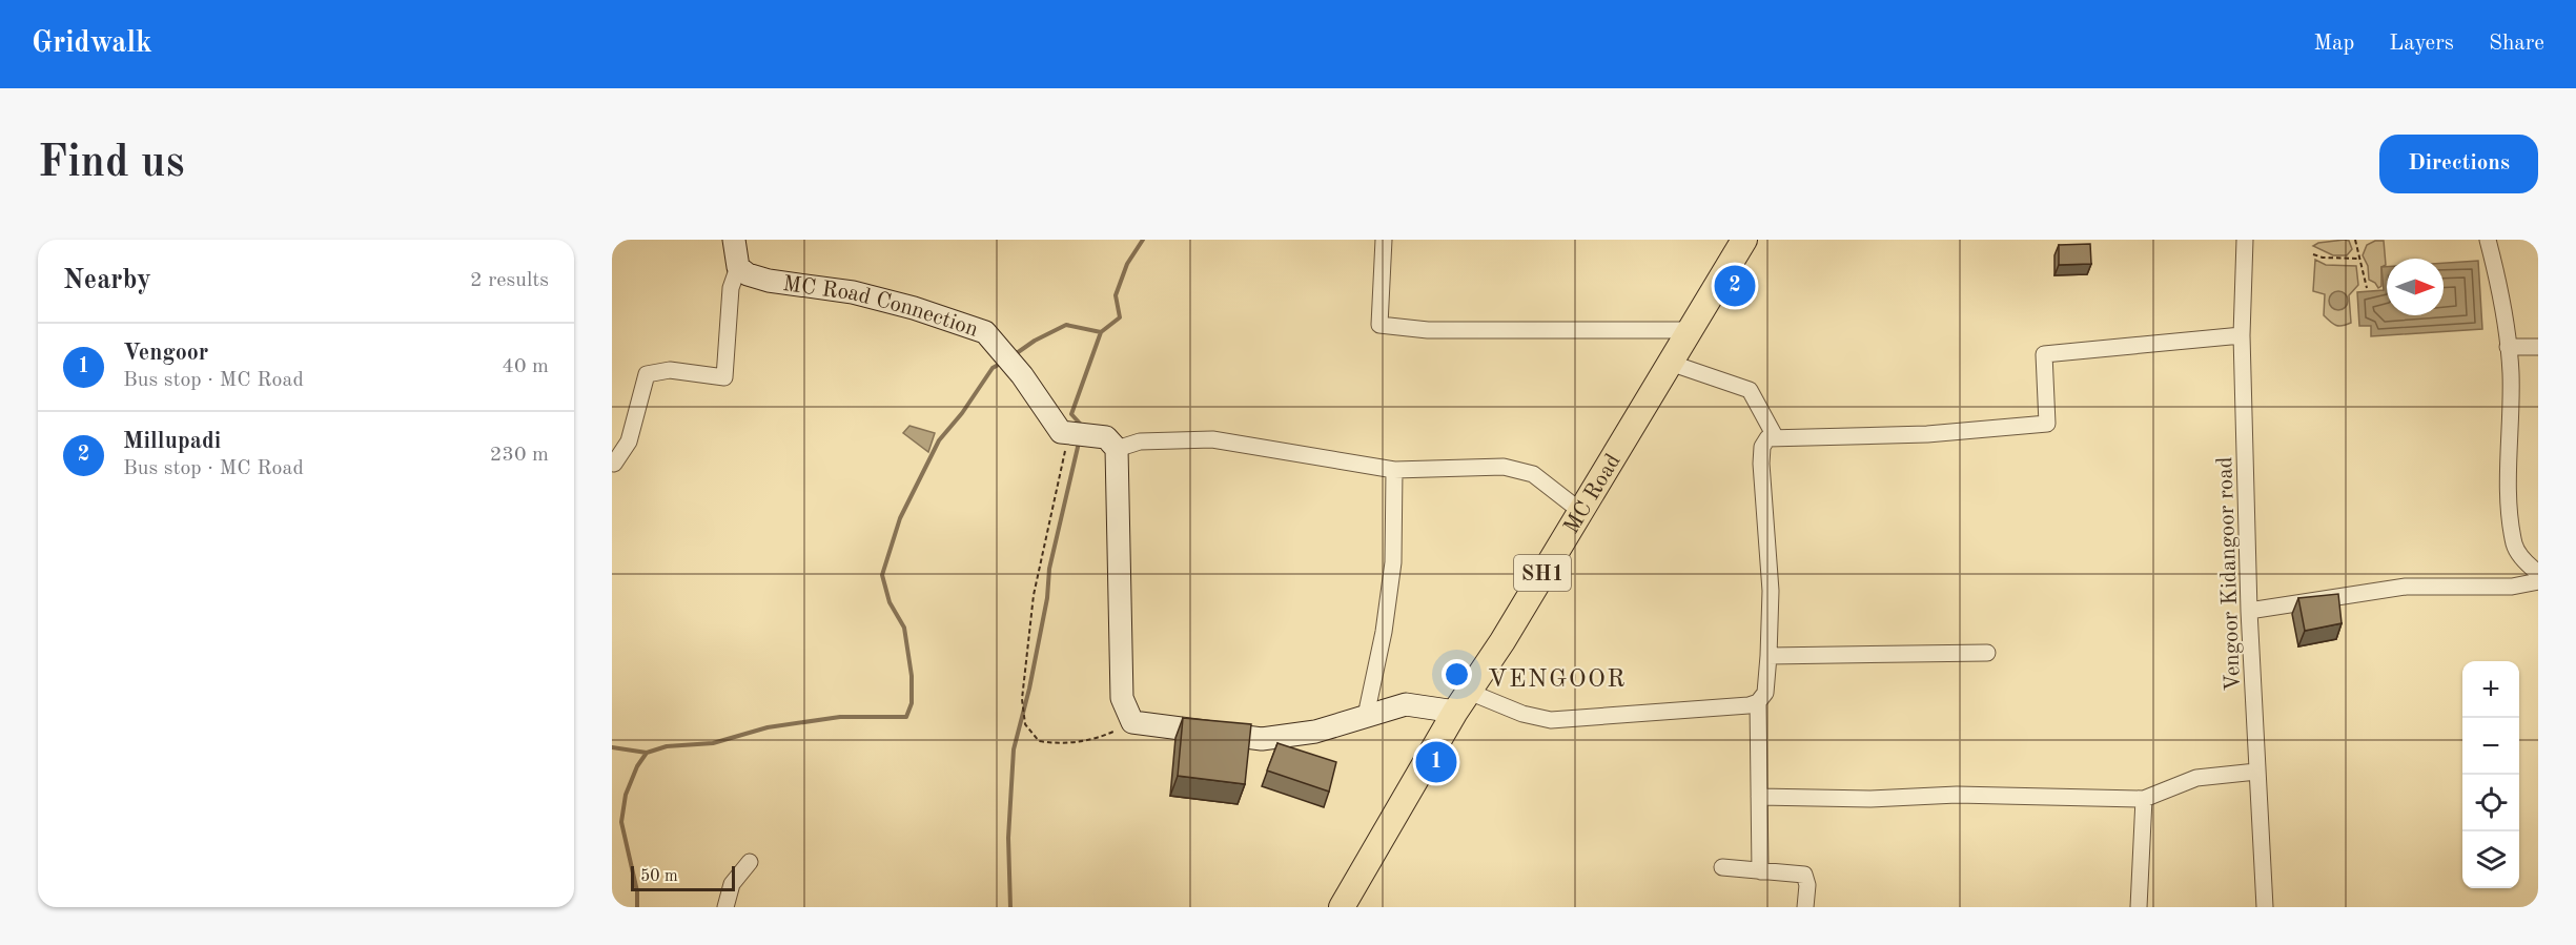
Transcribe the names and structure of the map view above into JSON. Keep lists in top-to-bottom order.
{
  "streets": {
    "main road": ["MC Road", "SH1"],
    "street": ["MC Road Connection", "Vengoor Kidangoor road"]
  },
  "districts": ["VENGOOR"],
  "scale_bar": "50 m",
  "north": "right",
  "page": {
    "header": "Gridwalk",
    "nav": ["Map", "Layers", "Share"],
    "buttons": "Directions",
    "title": "Find us",
    "heading": ["Nearby", "2 results"],
    "pins": ["2", "1"],
    "list": [
      {
        "mark": "1",
        "name": "Vengoor",
        "note": "Bus stop · MC Road",
        "value": "40 m"
      },
      {
        "mark": "2",
        "name": "Millupadi",
        "note": "Bus stop · MC Road",
        "value": "230 m"
      }
    ],
    "map_buttons": ["+", "−"],
    "scale": "50 m"
  }
}
